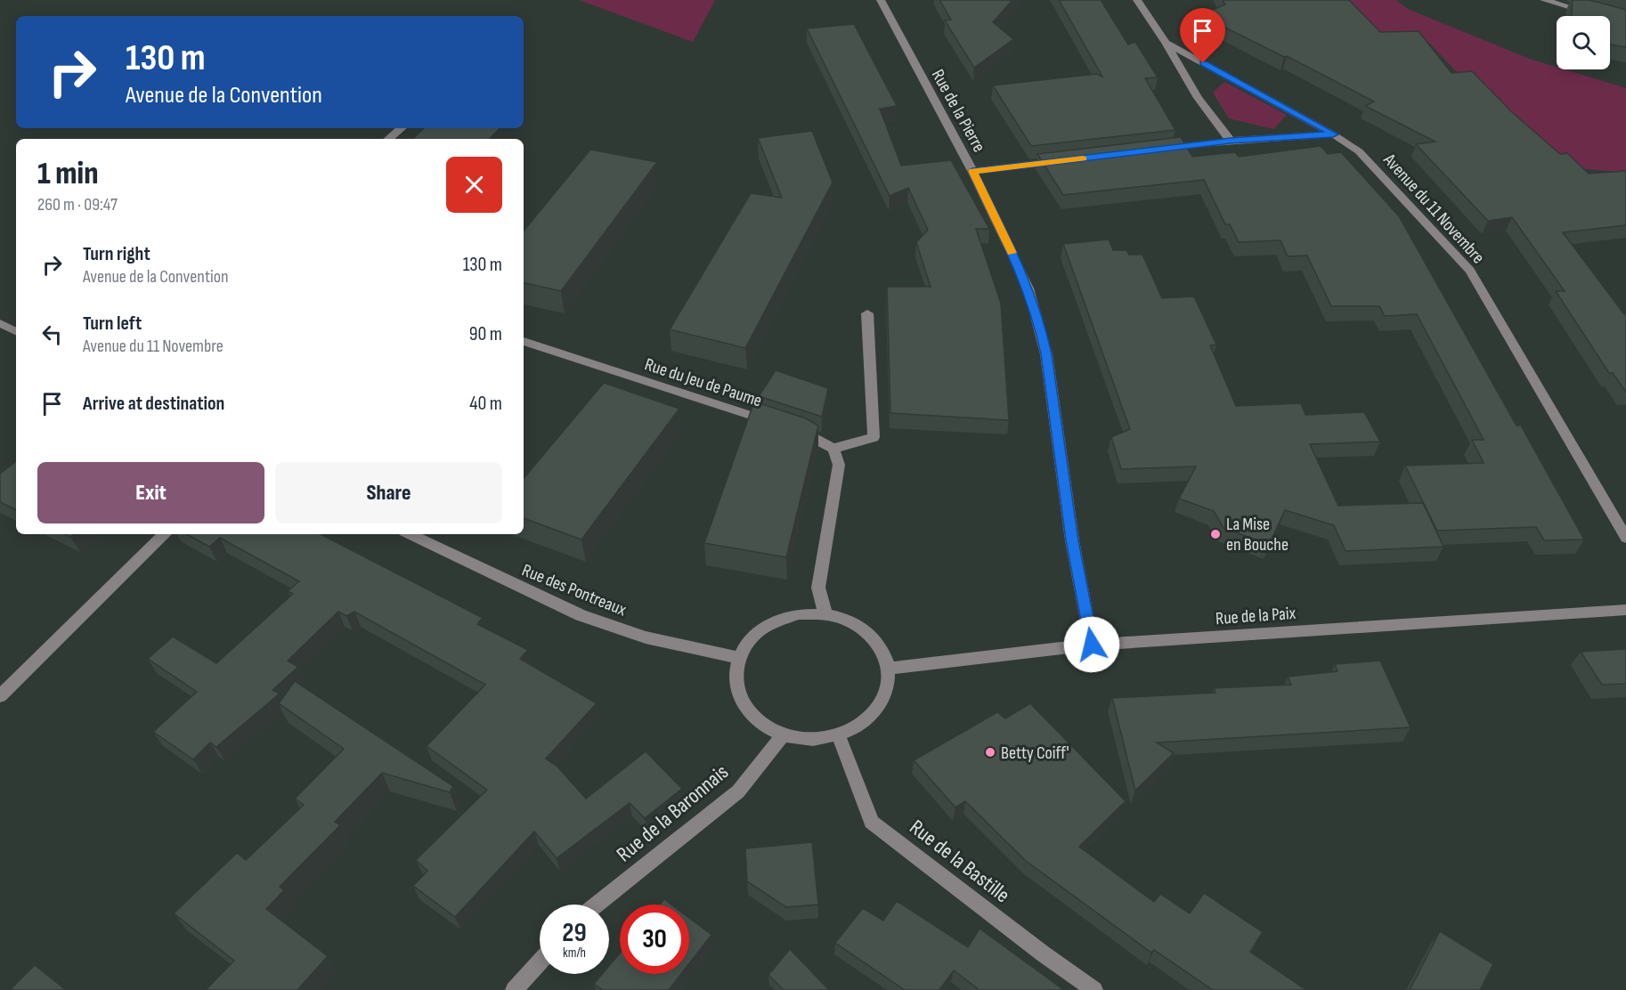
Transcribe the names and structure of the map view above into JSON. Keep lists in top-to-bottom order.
{
  "streets": {
    "street": [
      "Rue de la Pierre",
      "Avenue du 11 Novembre",
      "Rue du Jeu de Paume",
      "Rue des Pontreaux",
      "Rue de la Paix",
      "Rue de la Baronnais",
      "Rue de la Bastille"
    ]
  },
  "crossings": [
    ["Rue de la Pierre", "Rue de la Paix"],
    ["Rue des Pontreaux", "Rue de la Paix"],
    ["Rue des Pontreaux", "Rue de la Baronnais"],
    ["Rue des Pontreaux", "Rue de la Bastille"],
    ["Rue de la Paix", "Rue de la Baronnais"],
    ["Rue de la Paix", "Rue de la Bastille"],
    ["Rue de la Baronnais", "Rue de la Bastille"]
  ],
  "places": ["La Mise en Bouche", "Betty Coiff'"],
  "page": {
    "turn": ["130 m", "Avenue de la Convention"],
    "heading": ["1 min", "260 m · 09:47"],
    "list": [
      {
        "name": "Turn right",
        "note": "Avenue de la Convention",
        "value": "130 m"
      },
      {
        "name": "Turn left",
        "note": "Avenue du 11 Novembre",
        "value": "90 m"
      },
      {
        "name": "Arrive at destination",
        "value": "40 m"
      }
    ],
    "buttons": ["Exit", "Share"],
    "speed": "29 km/h",
    "limit": "30"
  }
}
